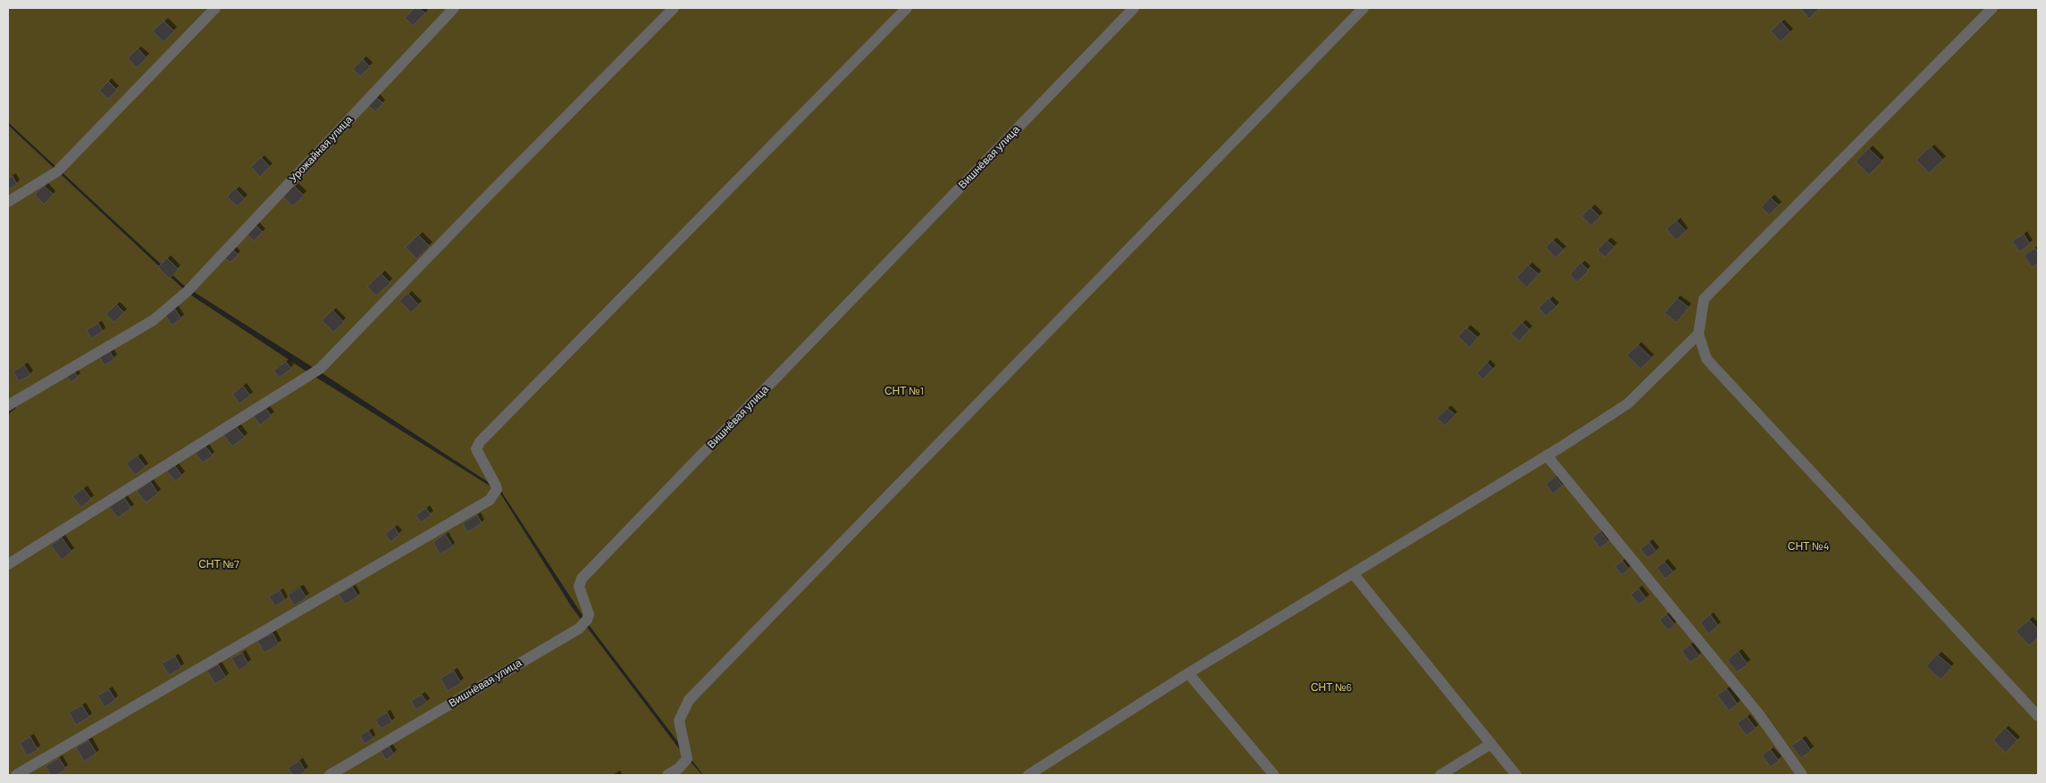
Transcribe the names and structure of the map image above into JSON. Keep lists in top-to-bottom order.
{
  "streets": {
    "street": ["Урожайная улица", "Вишнёвая улица"]
  },
  "parks": [
    "СНТ №1",
    "СНТ №4",
    "СНТ №7",
    "СНТ №6"
  ]
}
